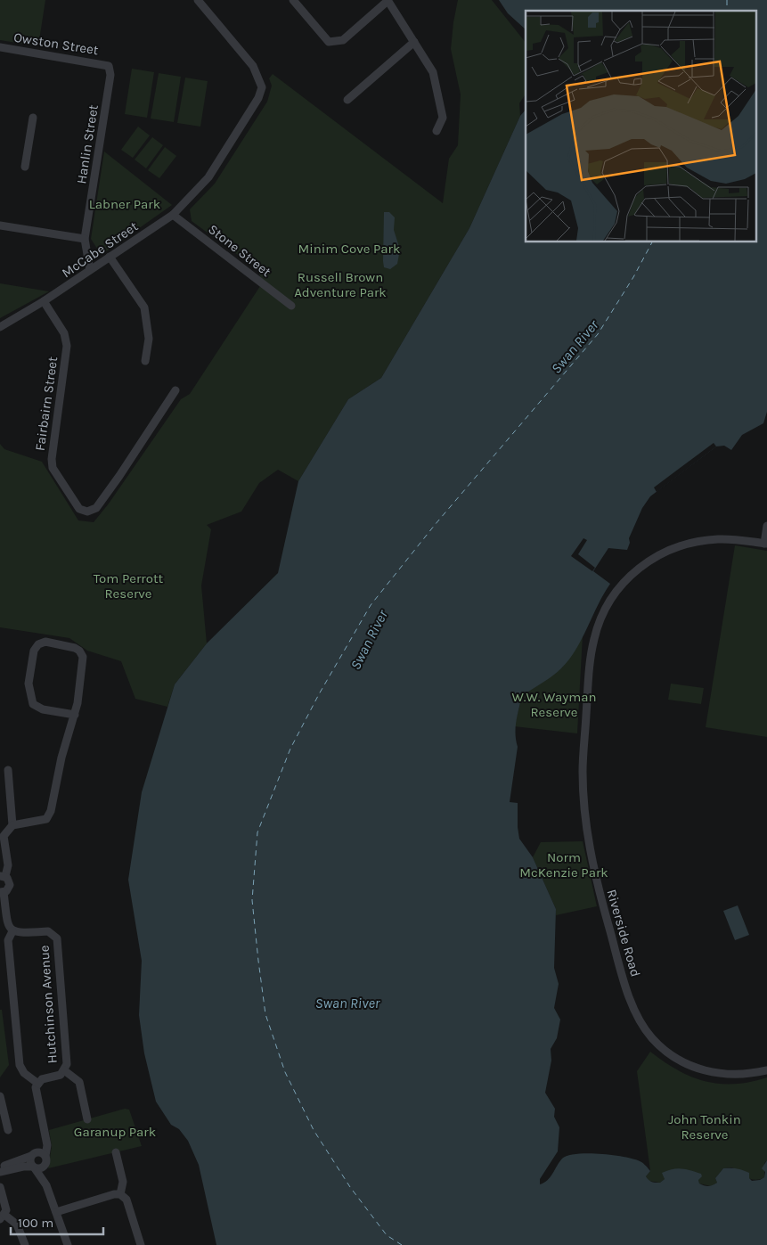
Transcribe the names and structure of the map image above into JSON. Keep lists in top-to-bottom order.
{
  "streets": {
    "street": [
      "Owston Street",
      "Hanlin Street",
      "McCabe Street",
      "Stone Street",
      "Fairbairn Street",
      "Riverside Road",
      "Hutchinson Avenue"
    ]
  },
  "crossings": [
    ["Owston Street", "Hanlin Street"],
    ["Hanlin Street", "McCabe Street"],
    ["McCabe Street", "Stone Street"],
    ["McCabe Street", "Fairbairn Street"]
  ],
  "water": ["Swan River"],
  "parks": [
    "Labner Park",
    "Minim Cove Park",
    "Russell Brown Adventure Park",
    "Tom Perrott Reserve",
    "W.W. Wayman Reserve",
    "Norm McKenzie Park",
    "John Tonkin Reserve",
    "Garanup Park"
  ],
  "scale_bar": "100 m"
}
